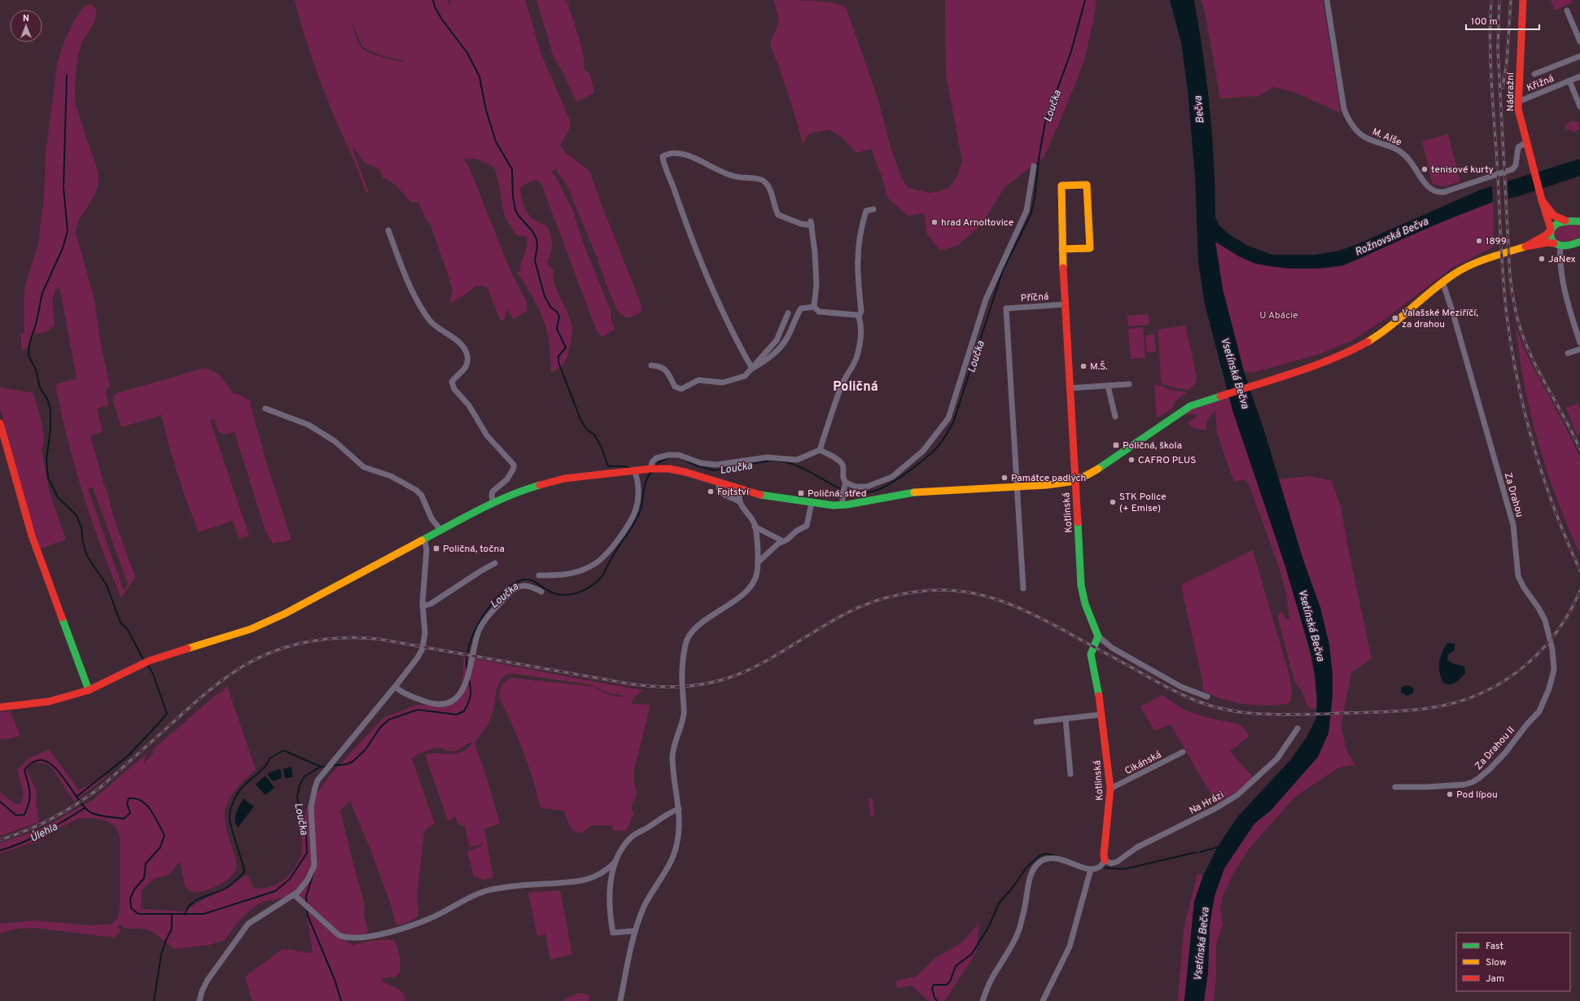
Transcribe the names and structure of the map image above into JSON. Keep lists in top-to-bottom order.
{
  "streets": {
    "main road": ["Nádražní", "Kotlinská"],
    "street": [
      "Křižná",
      "M. Alše",
      "Příčná",
      "Za Drahou",
      "Za Drahou II",
      "Cikánská",
      "Na Hrázi"
    ]
  },
  "crossings": [
    ["Křižná", "Nádražní"],
    ["Nádražní", "M. Alše"],
    ["Příčná", "Kotlinská"],
    ["Za Drahou", "Za Drahou II"],
    ["Kotlinská", "Cikánská"],
    ["Kotlinská", "Na Hrázi"]
  ],
  "districts": ["Poličná"],
  "water": [
    "Loučka",
    "Bečva",
    "Rožnovská Bečva",
    "Vsetínská Bečva",
    "Úlehla"
  ],
  "parks": ["U Abácie"],
  "places": {
    "other": [
      "tenisové kurty",
      "hrad Arnoltovice",
      "1899",
      "JaNex",
      "M.Š.",
      "CAFRO PLUS",
      "Památce padlých",
      "Fojtství",
      "STK Police (+ Emise)",
      "Pod lípou"
    ],
    "transit": [
      "Valašské Meziříčí, za drahou",
      "Poličná, škola",
      "Poličná, střed",
      "Poličná, točna"
    ]
  },
  "legend": ["Fast", "Slow", "Jam"],
  "scale_bar": "100 m",
  "north": "top"
}
